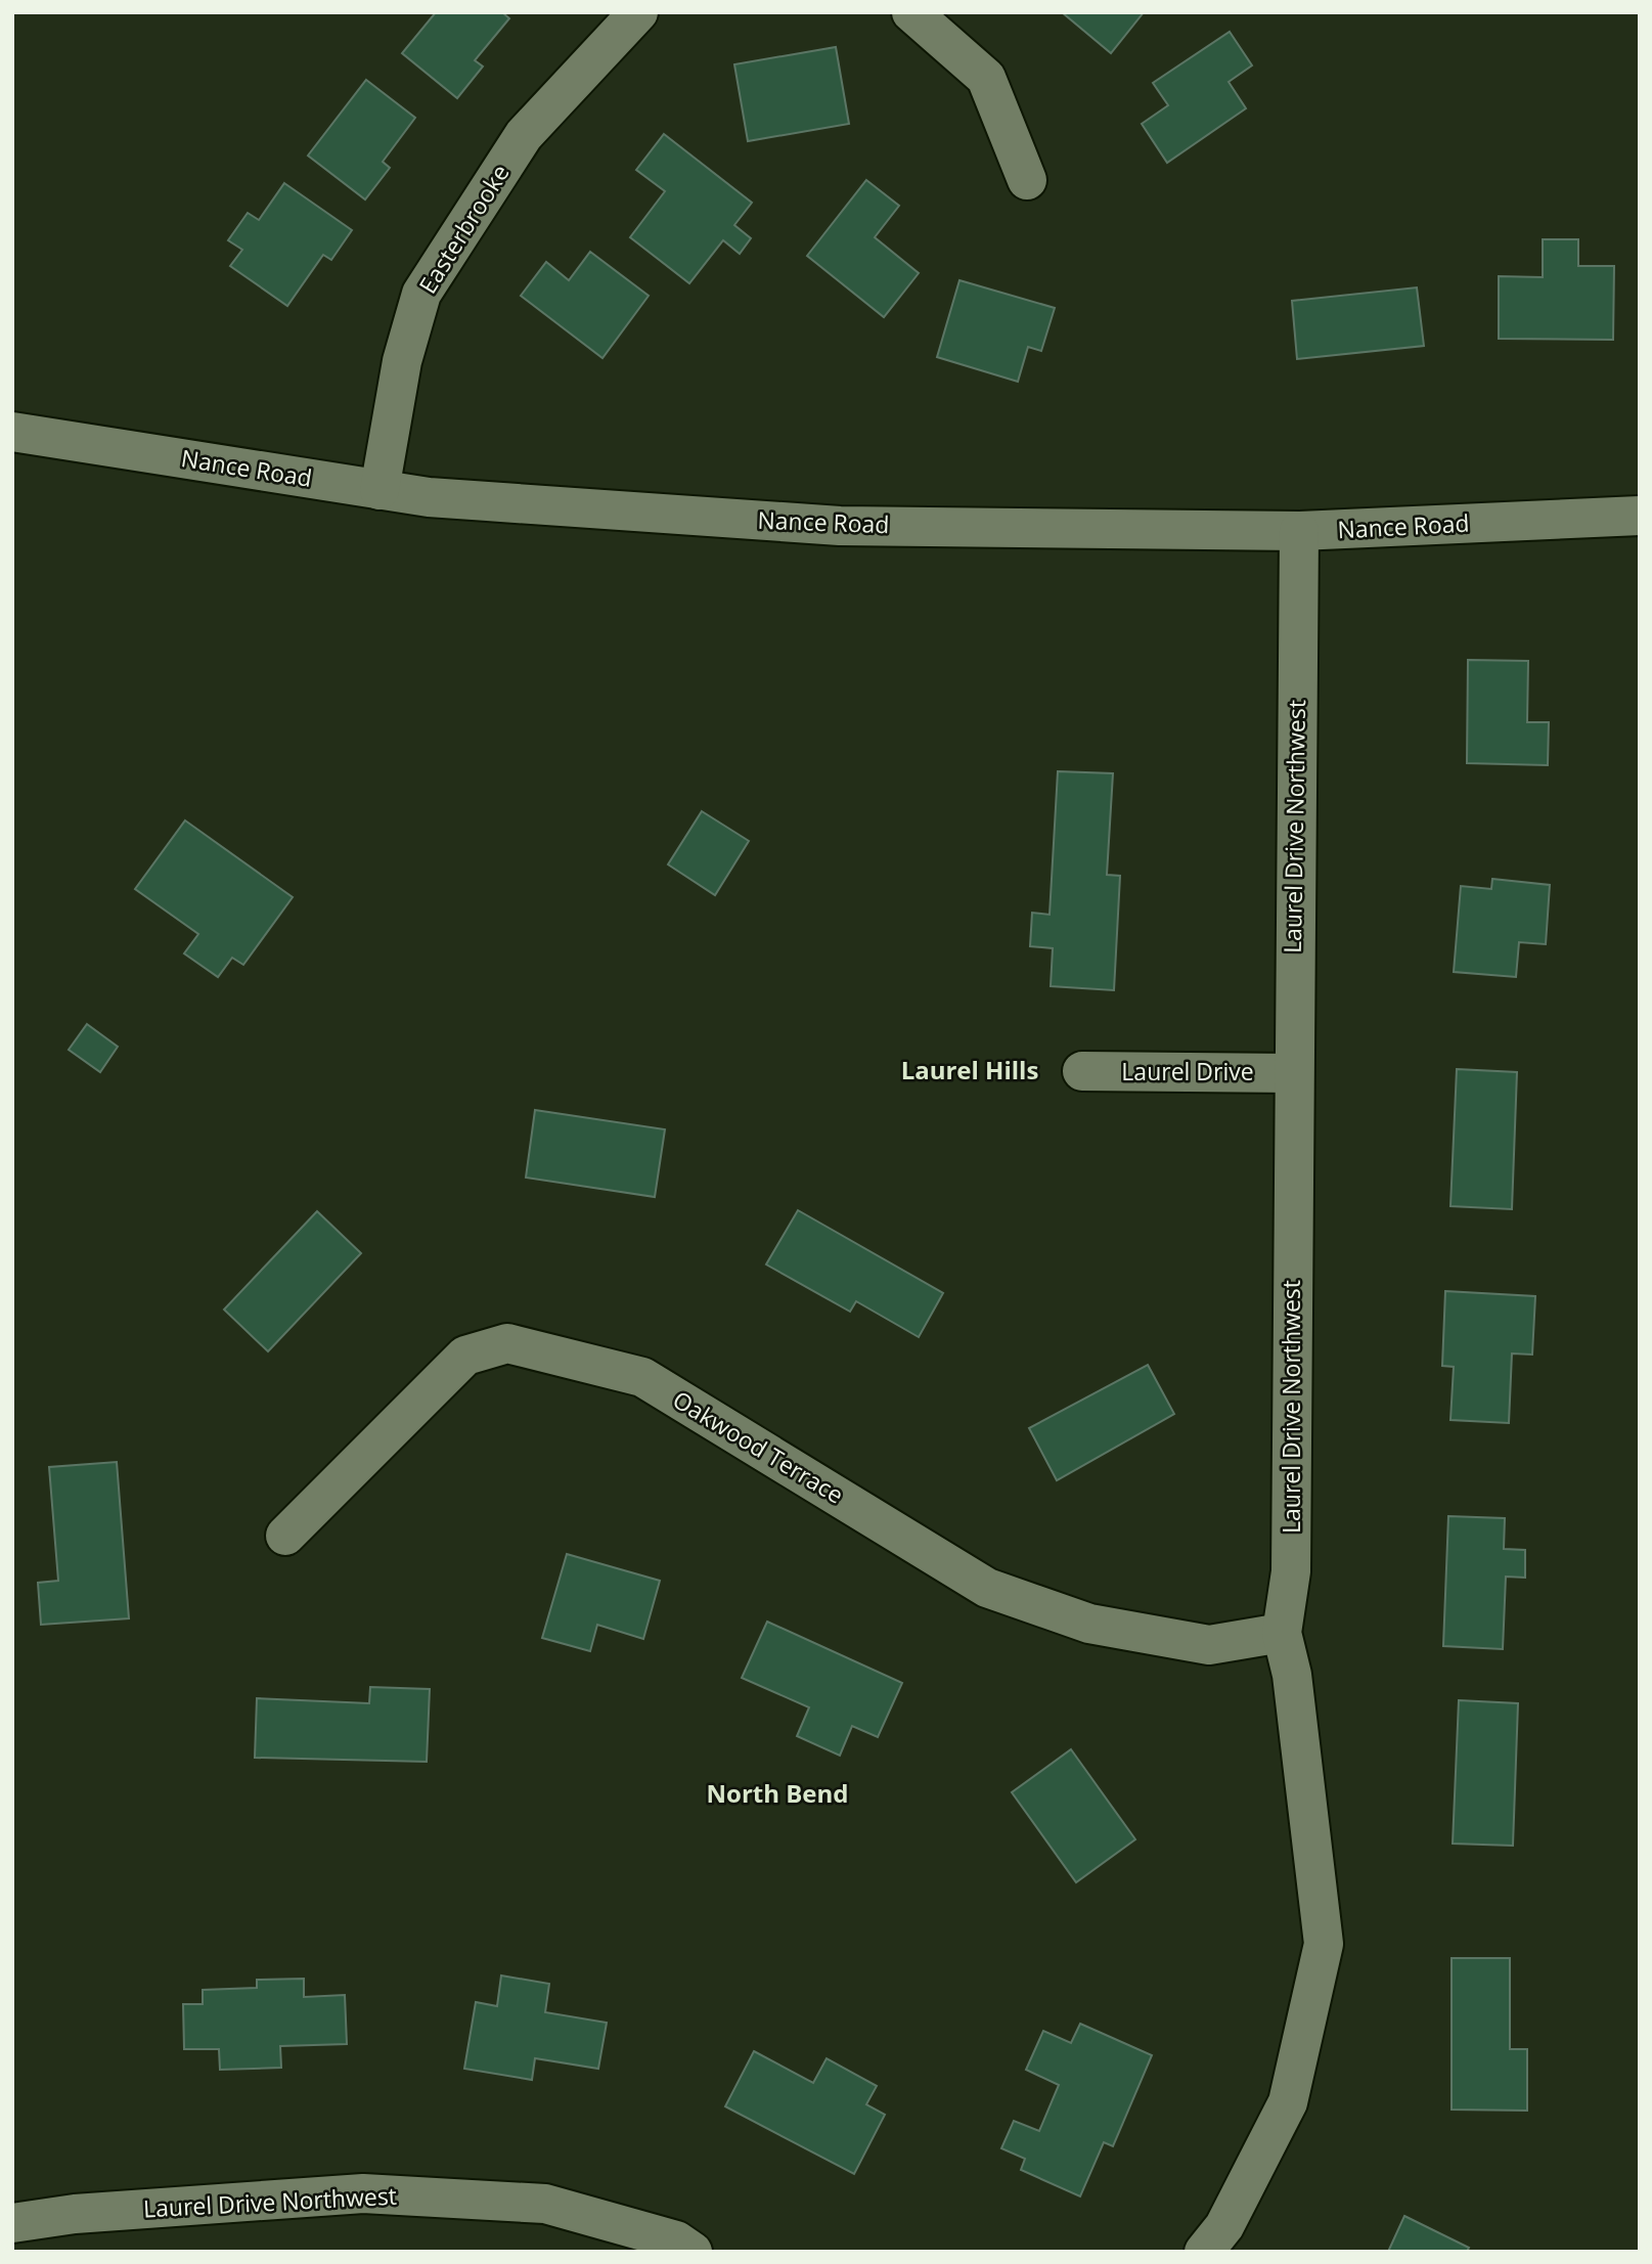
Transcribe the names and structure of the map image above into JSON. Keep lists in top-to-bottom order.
{
  "streets": {
    "street": [
      "Easterbrooke",
      "Nance Road",
      "Laurel Drive Northwest",
      "Laurel Drive",
      "Oakwood Terrace"
    ]
  },
  "crossings": [
    ["Easterbrooke", "Nance Road"],
    ["Nance Road", "Laurel Drive Northwest"],
    ["Laurel Drive Northwest", "Laurel Drive"],
    ["Laurel Drive Northwest", "Oakwood Terrace"]
  ],
  "districts": ["Laurel Hills", "North Bend"]
}
